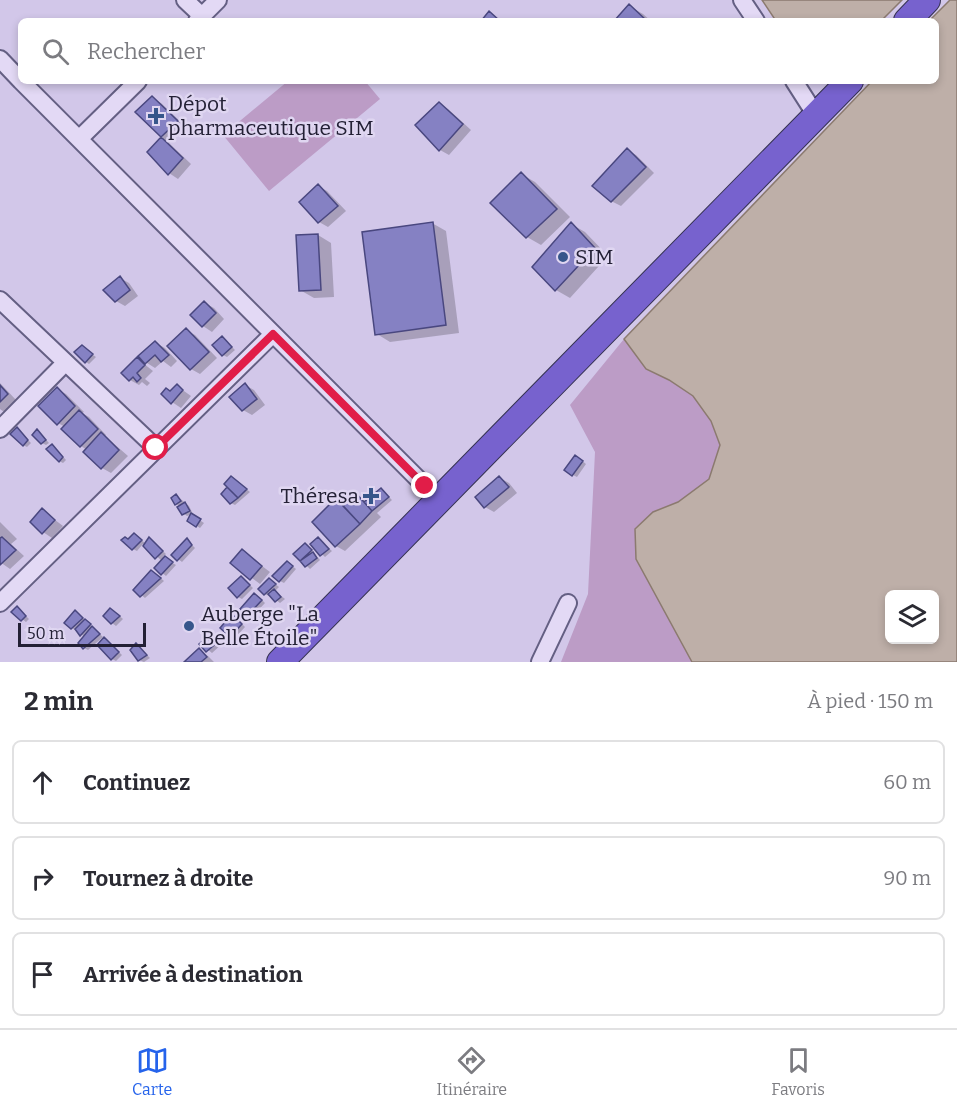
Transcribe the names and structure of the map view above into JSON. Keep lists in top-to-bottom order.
{
  "places": {
    "health": ["Dépot pharmaceutique SIM", "Théresa"],
    "other": ["SIM", "Auberge \"La Belle Étoile\""]
  },
  "scale_bar": "50 m",
  "page": {
    "search": "Rechercher",
    "scale": "50 m",
    "heading": ["2 min", "À pied · 150 m"],
    "list": [
      ["Continuez", "60 m"],
      ["Tournez à droite", "90 m"],
      "Arrivée à destination"
    ],
    "nav": ["Carte", "Itinéraire", "Favoris"]
  }
}
